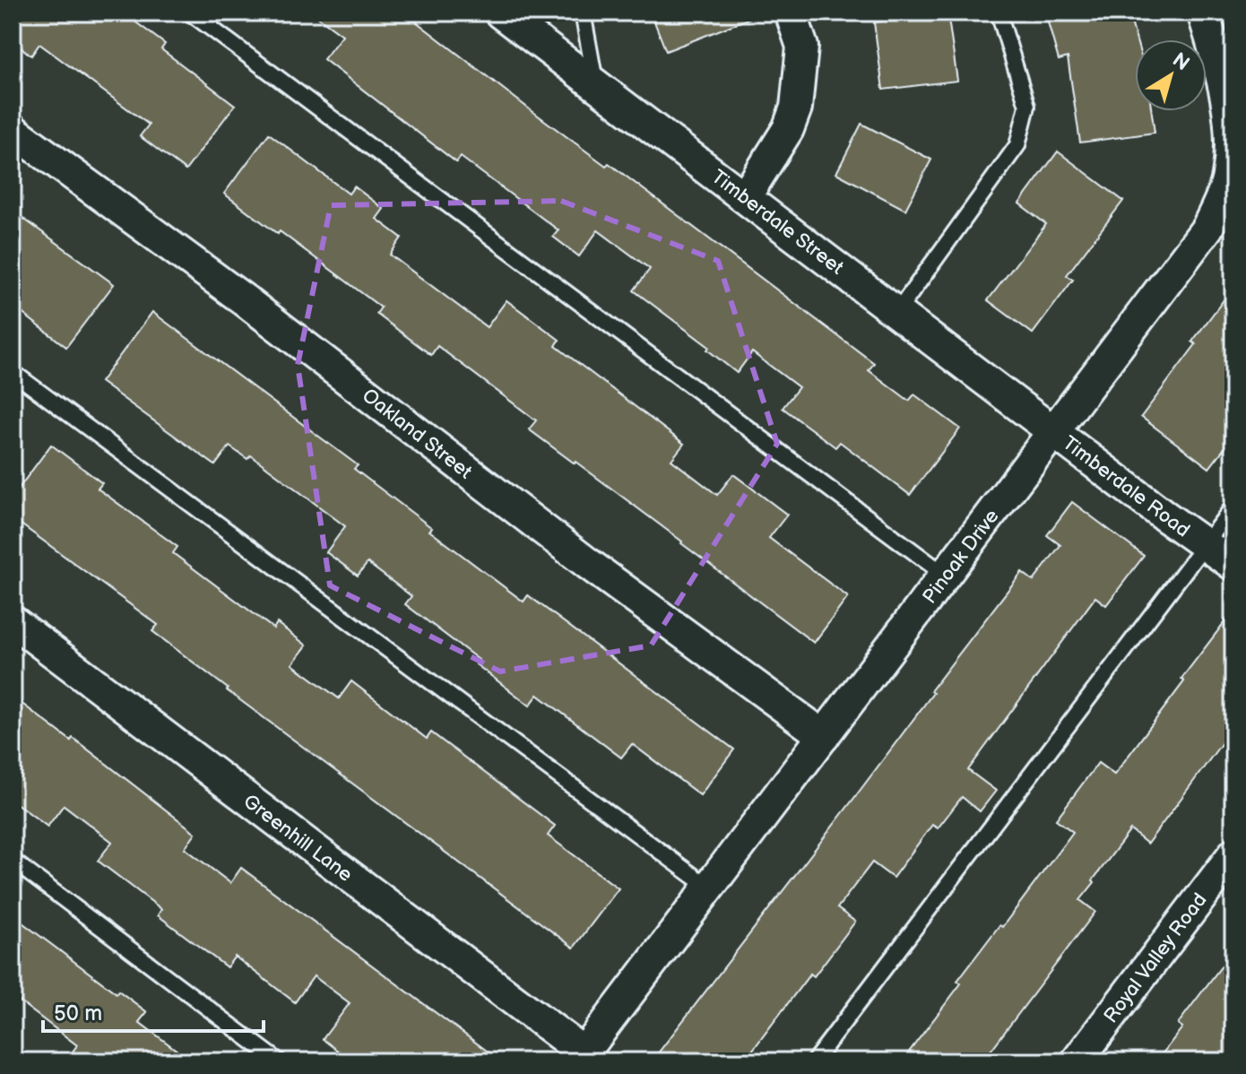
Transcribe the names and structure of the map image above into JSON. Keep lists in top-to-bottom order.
{
  "streets": {
    "street": [
      "Timberdale Street",
      "Oakland Street",
      "Timberdale Road",
      "Pinoak Drive",
      "Greenhill Lane",
      "Royal Valley Road"
    ]
  },
  "crossings": [
    ["Timberdale Street", "Timberdale Road"],
    ["Timberdale Street", "Pinoak Drive"],
    ["Oakland Street", "Pinoak Drive"],
    ["Timberdale Road", "Pinoak Drive"],
    ["Pinoak Drive", "Greenhill Lane"]
  ],
  "scale_bar": "50 m",
  "north": "top right"
}
